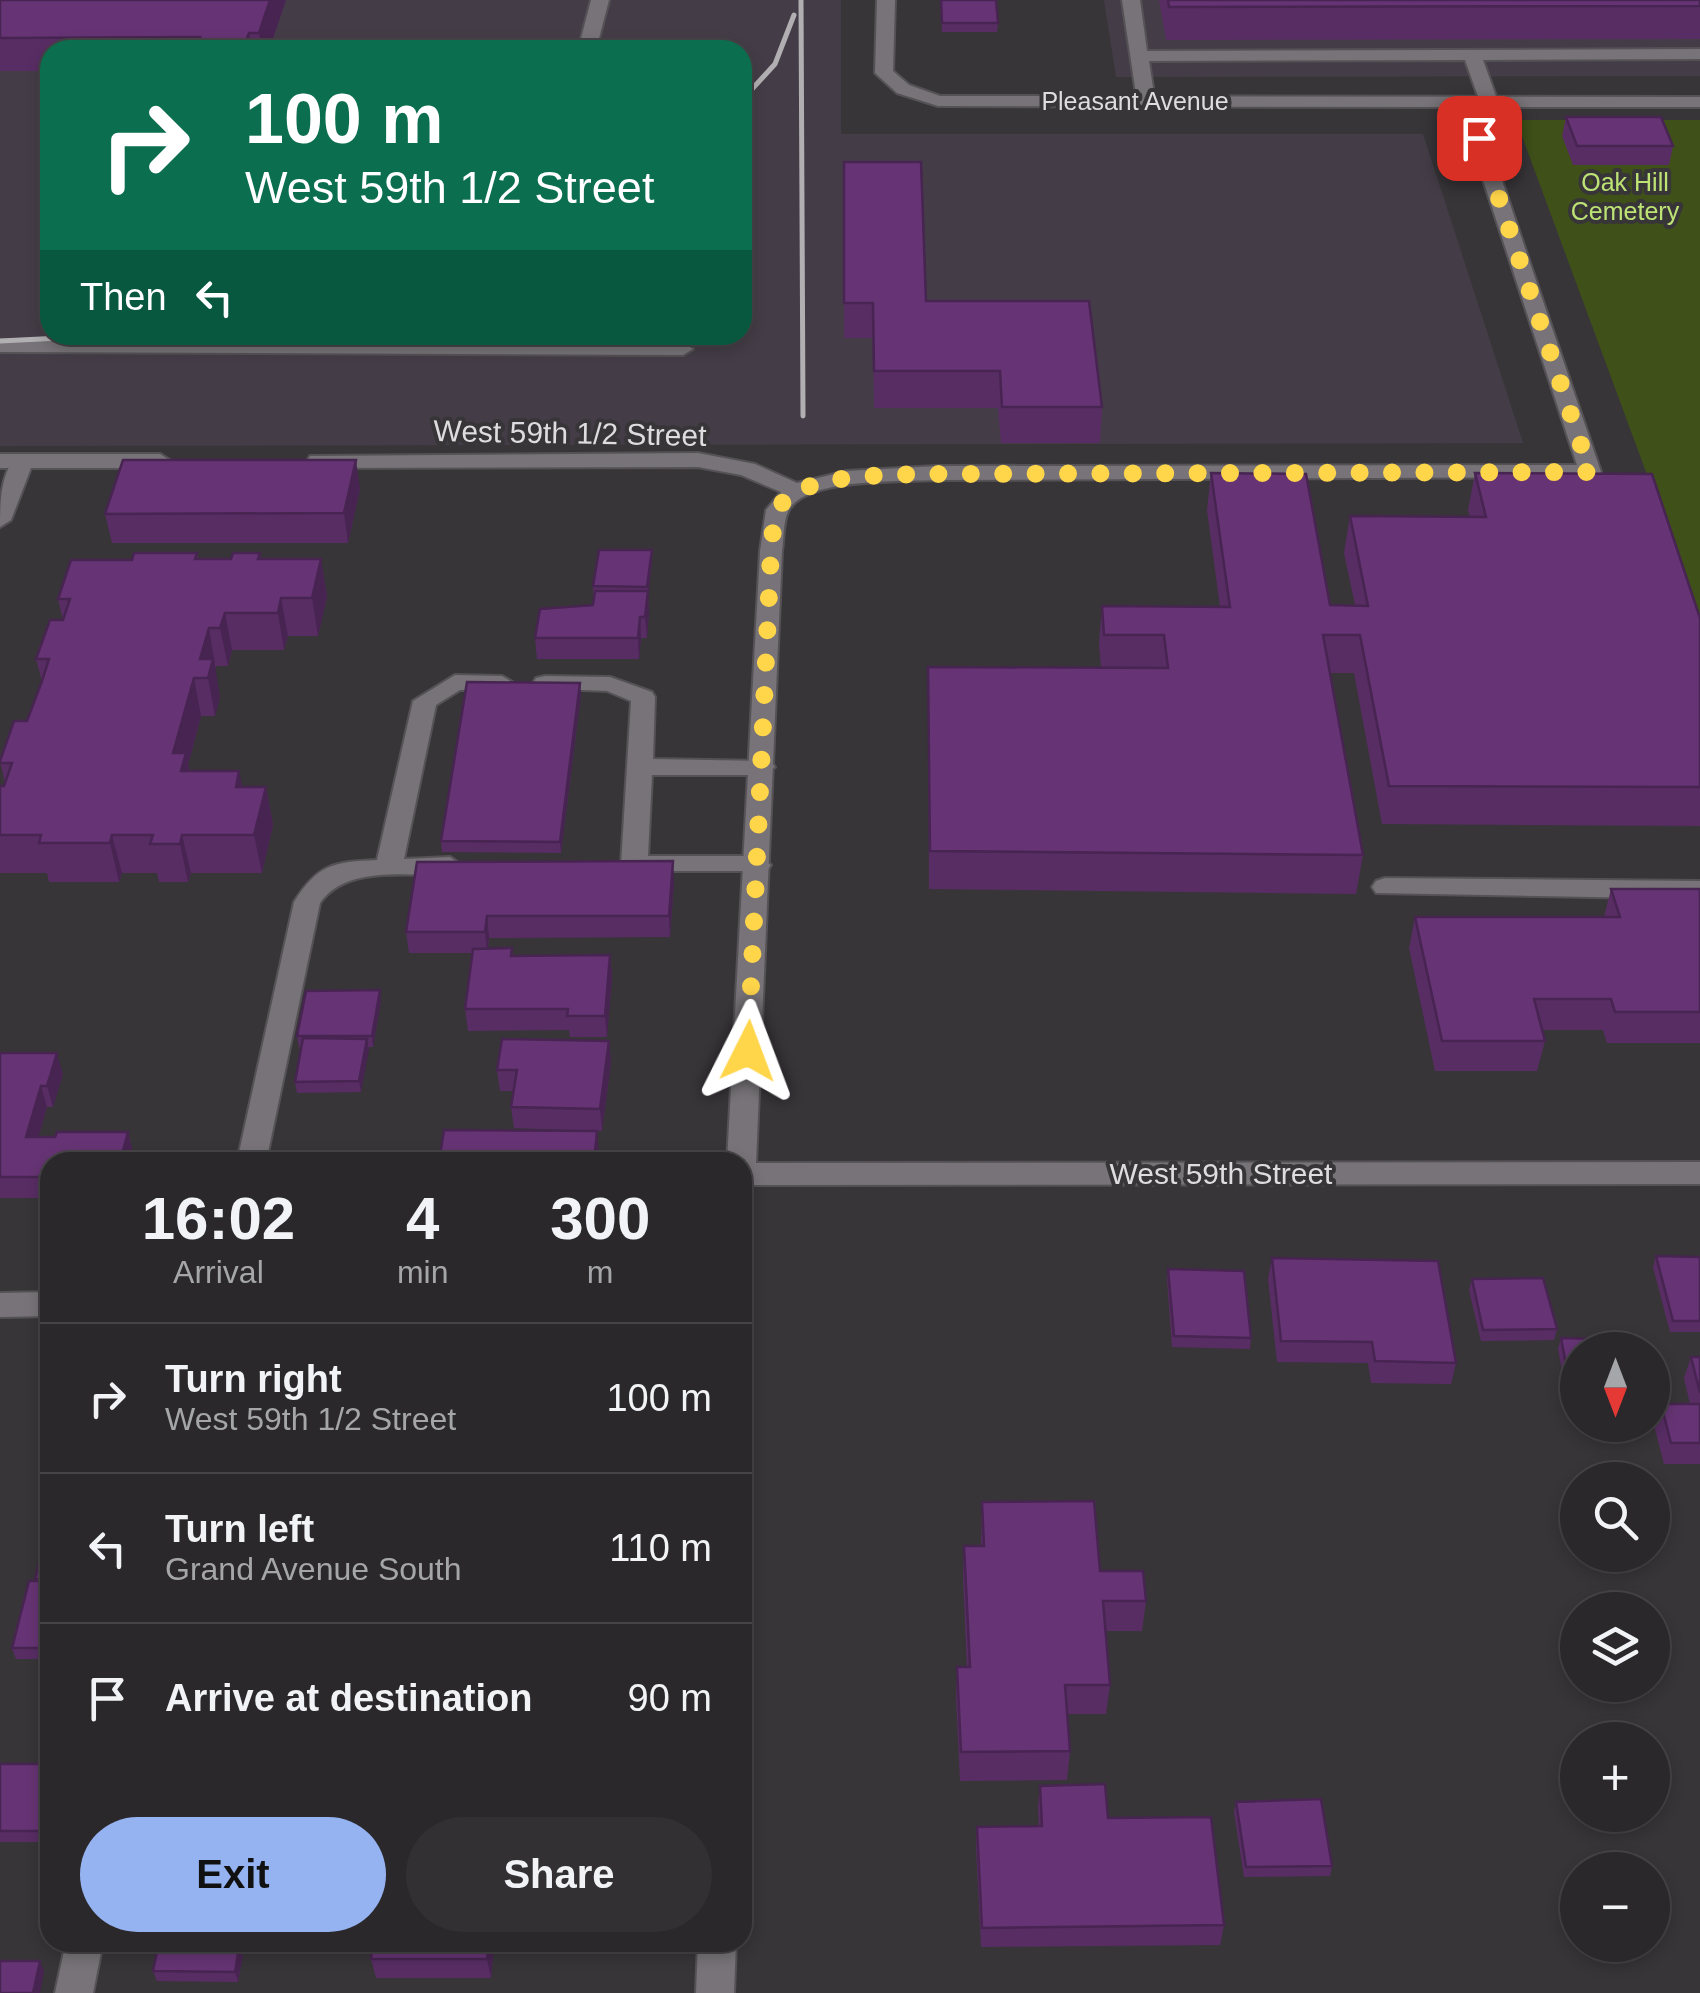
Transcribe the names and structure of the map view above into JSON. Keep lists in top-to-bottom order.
{
  "streets": {
    "street": ["Pleasant Avenue", "West 59th 1/2 Street", "West 59th Street"]
  },
  "parks": ["Oak Hill Cemetery"],
  "north": "bottom",
  "page": {
    "turn": ["100 m", "West 59th 1/2 Street"],
    "then": "Then",
    "eta": [
      "16:02",
      "Arrival",
      "4",
      "min",
      "300",
      "m"
    ],
    "list": [
      {
        "name": "Turn right",
        "note": "West 59th 1/2 Street",
        "value": "100 m"
      },
      {
        "name": "Turn left",
        "note": "Grand Avenue South",
        "value": "110 m"
      },
      {
        "name": "Arrive at destination",
        "value": "90 m"
      }
    ],
    "map_buttons": ["+", "−"],
    "buttons": ["Exit", "Share"]
  }
}
